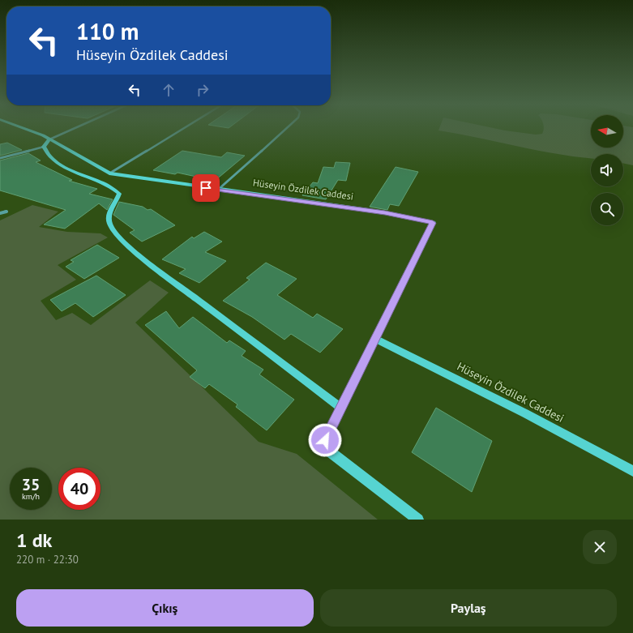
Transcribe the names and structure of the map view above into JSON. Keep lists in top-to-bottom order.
{
  "streets": {
    "street": ["Hüseyin Özdilek Caddesi"]
  },
  "north": "left",
  "page": {
    "turn": ["110 m", "Hüseyin Özdilek Caddesi"],
    "speed": "35 km/h",
    "limit": "40",
    "heading": ["1 dk", "220 m · 22:30"],
    "buttons": ["Çıkış", "Paylaş"]
  }
}
